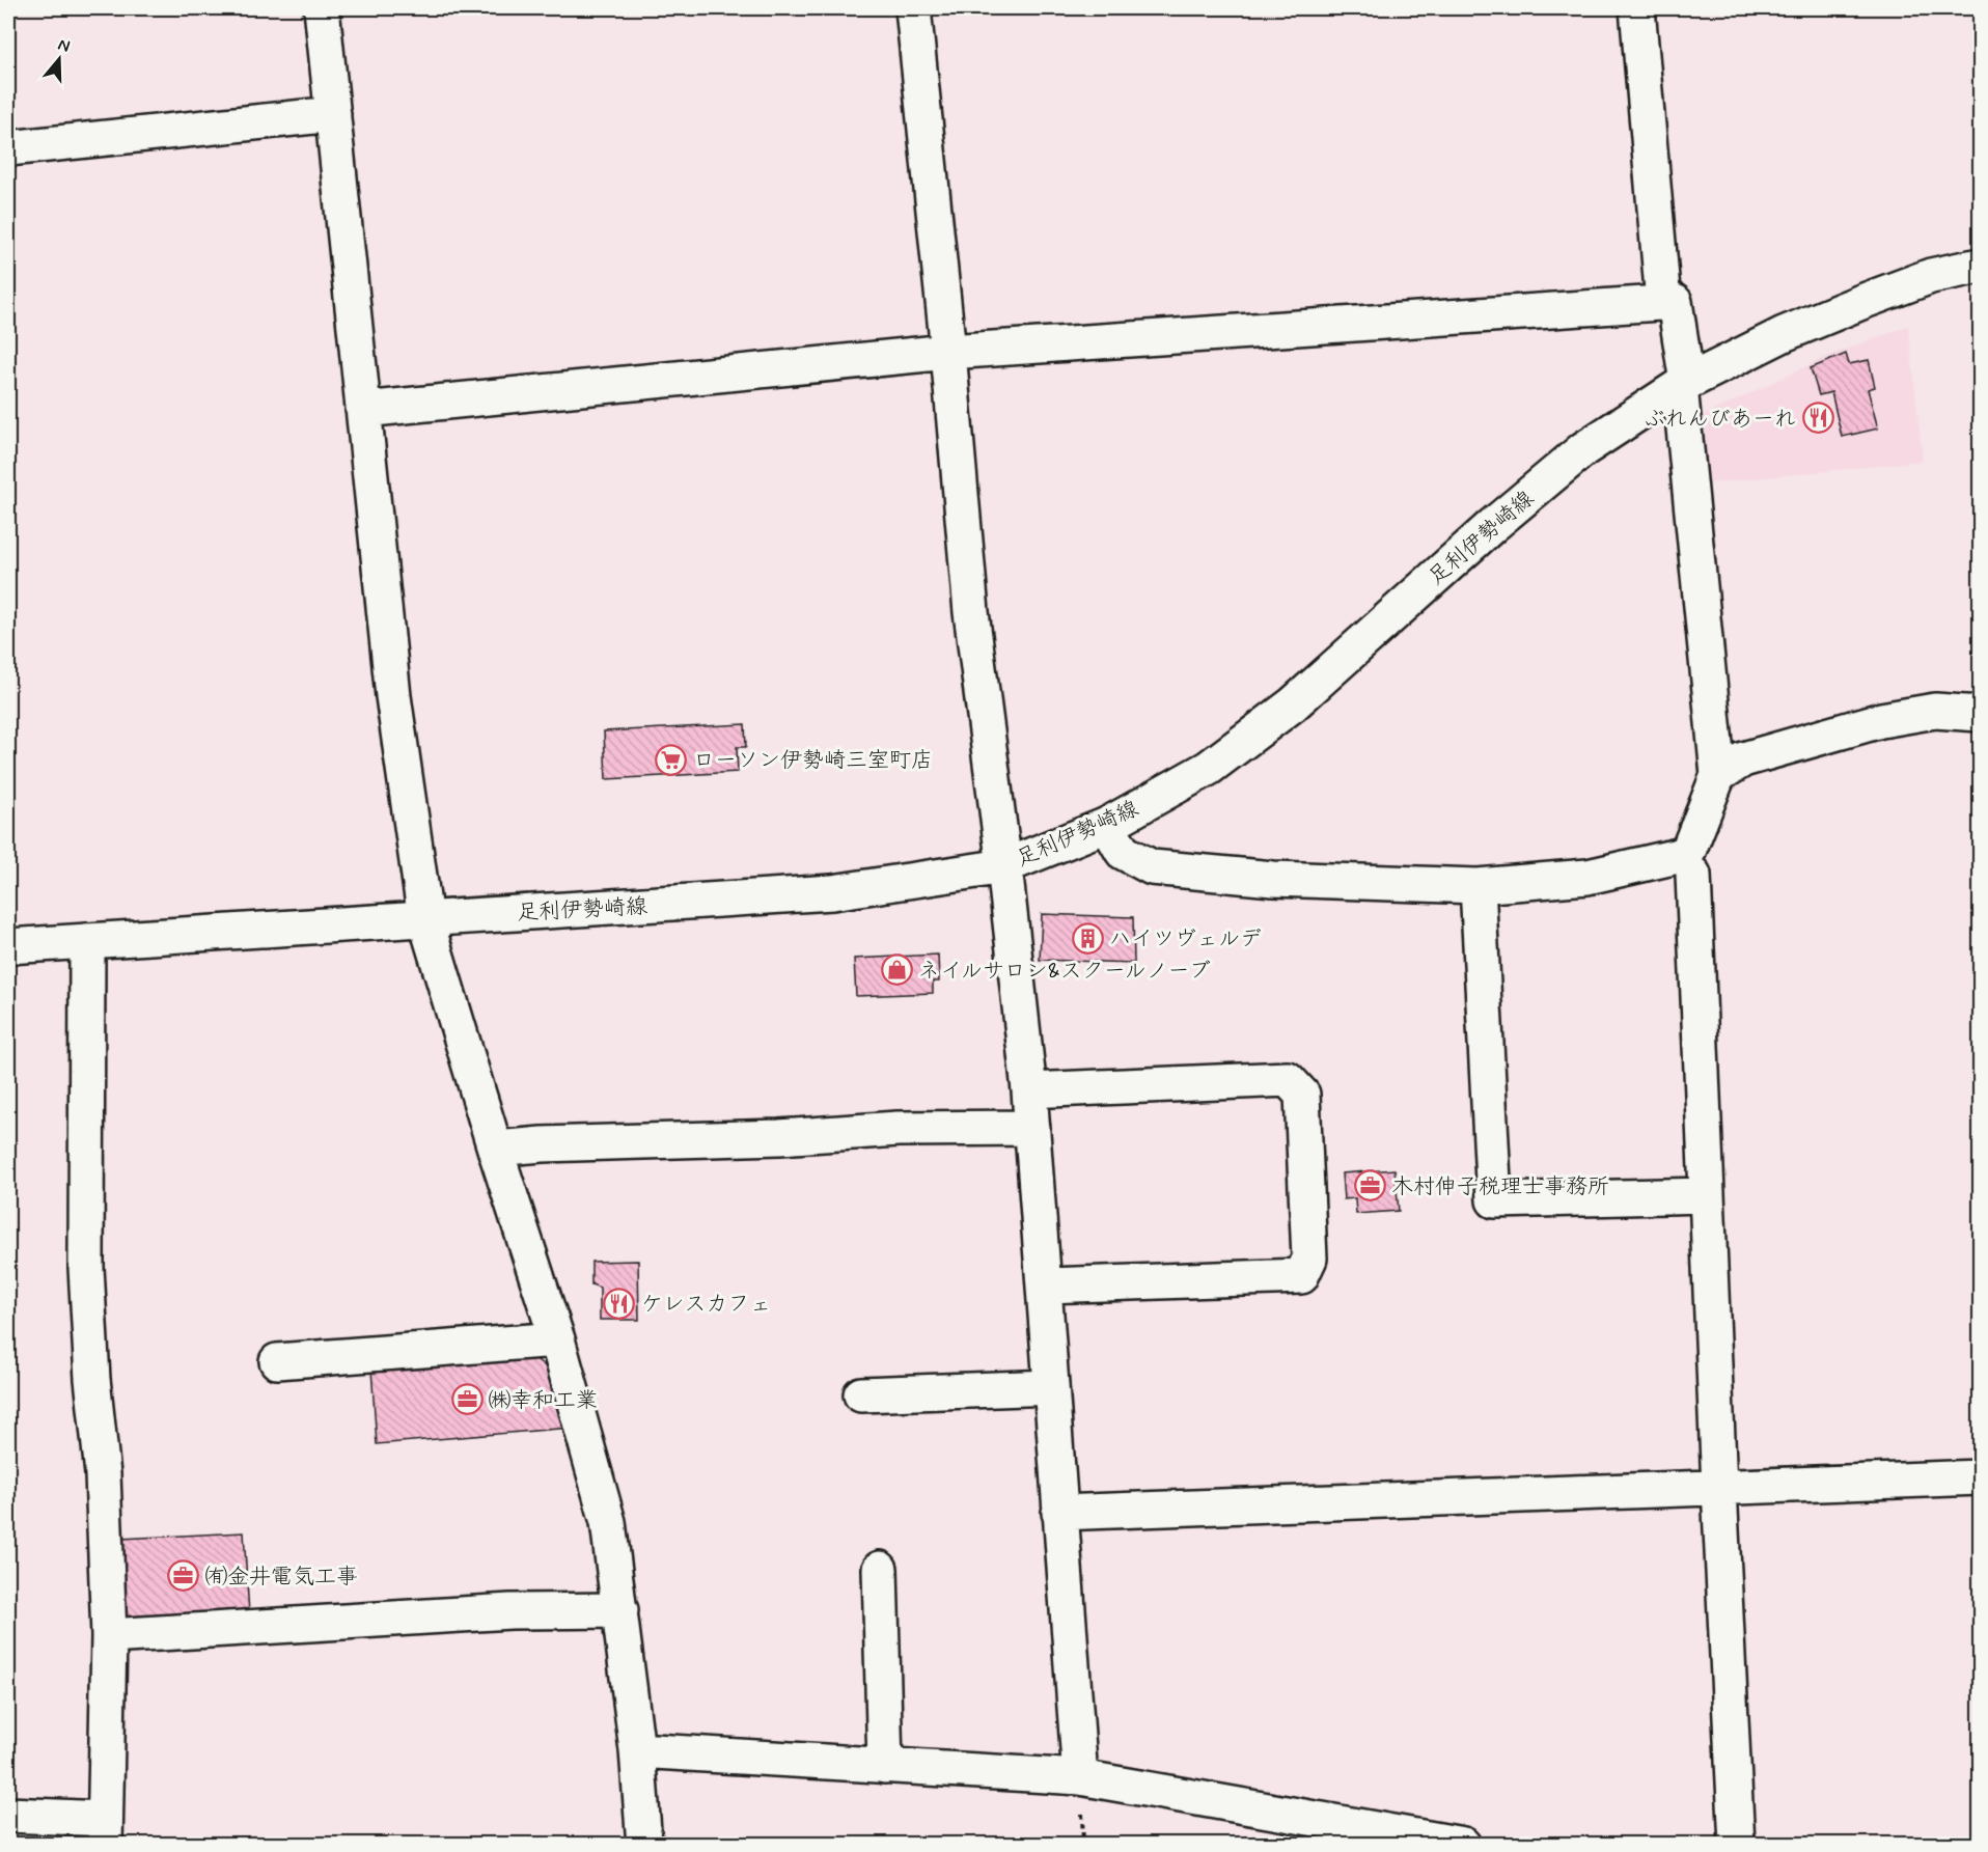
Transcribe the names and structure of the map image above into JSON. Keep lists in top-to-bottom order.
{
  "streets": {
    "street": ["足利伊勢崎線"]
  },
  "places": {
    "restaurant": ["ぶれんびあーれ", "ケレスカフェ"],
    "supermarket": ["ローソン伊勢崎三室町店"],
    "building": ["ハイツヴェルデ"],
    "shop": ["ネイルサロン&スクールノーブ"],
    "office": ["木村伸子税理士事務所", "㈱幸和工業", "㈲金井電気工事"]
  },
  "north": "top"
}
